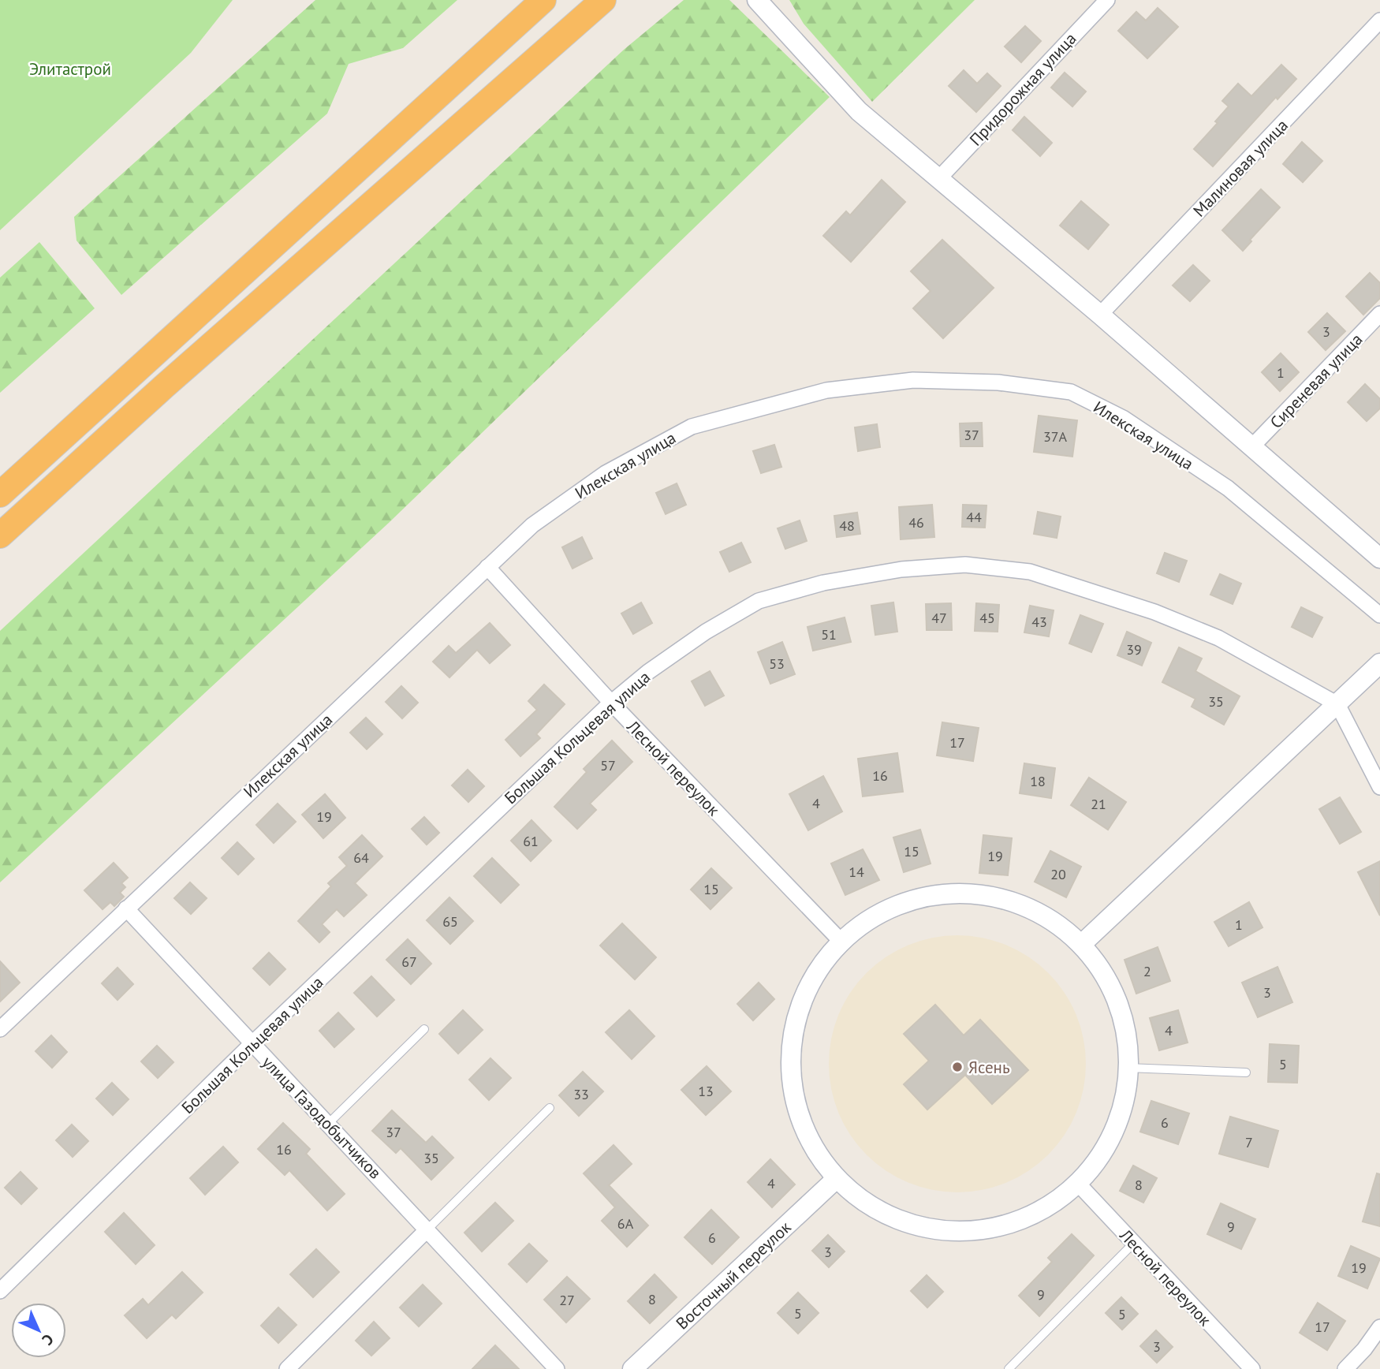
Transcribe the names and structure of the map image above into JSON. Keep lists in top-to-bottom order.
{
  "streets": {
    "street": [
      "Придорожная улица",
      "Малиновая улица",
      "Сиреневая улица",
      "Илекская улица",
      "Большая Кольцевая улица",
      "Лесной переулок",
      "улица Газодобытчиков",
      "Восточный переулок"
    ]
  },
  "crossings": [
    ["Илекская улица", "Лесной переулок"],
    ["Илекская улица", "улица Газодобытчиков"],
    ["Большая Кольцевая улица", "Лесной переулок"],
    ["Большая Кольцевая улица", "улица Газодобытчиков"]
  ],
  "parks": ["Элитастрой"],
  "places": ["Ясень"],
  "house_numbers": [
    "3",
    "1",
    "37",
    "37А",
    "44",
    "46",
    "48",
    "47",
    "45",
    "43",
    "51",
    "39",
    "53",
    "35",
    "17",
    "57",
    "16",
    "18",
    "4",
    "21",
    "19",
    "61",
    "15",
    "19",
    "64",
    "14",
    "20",
    "15",
    "65",
    "1",
    "67",
    "2",
    "3",
    "4",
    "5",
    "13",
    "33",
    "6",
    "37",
    "7",
    "16",
    "35",
    "4",
    "8",
    "6А",
    "9",
    "6",
    "3",
    "19",
    "9",
    "8",
    "27",
    "5",
    "5",
    "17",
    "3"
  ],
  "north": "bottom right"
}
